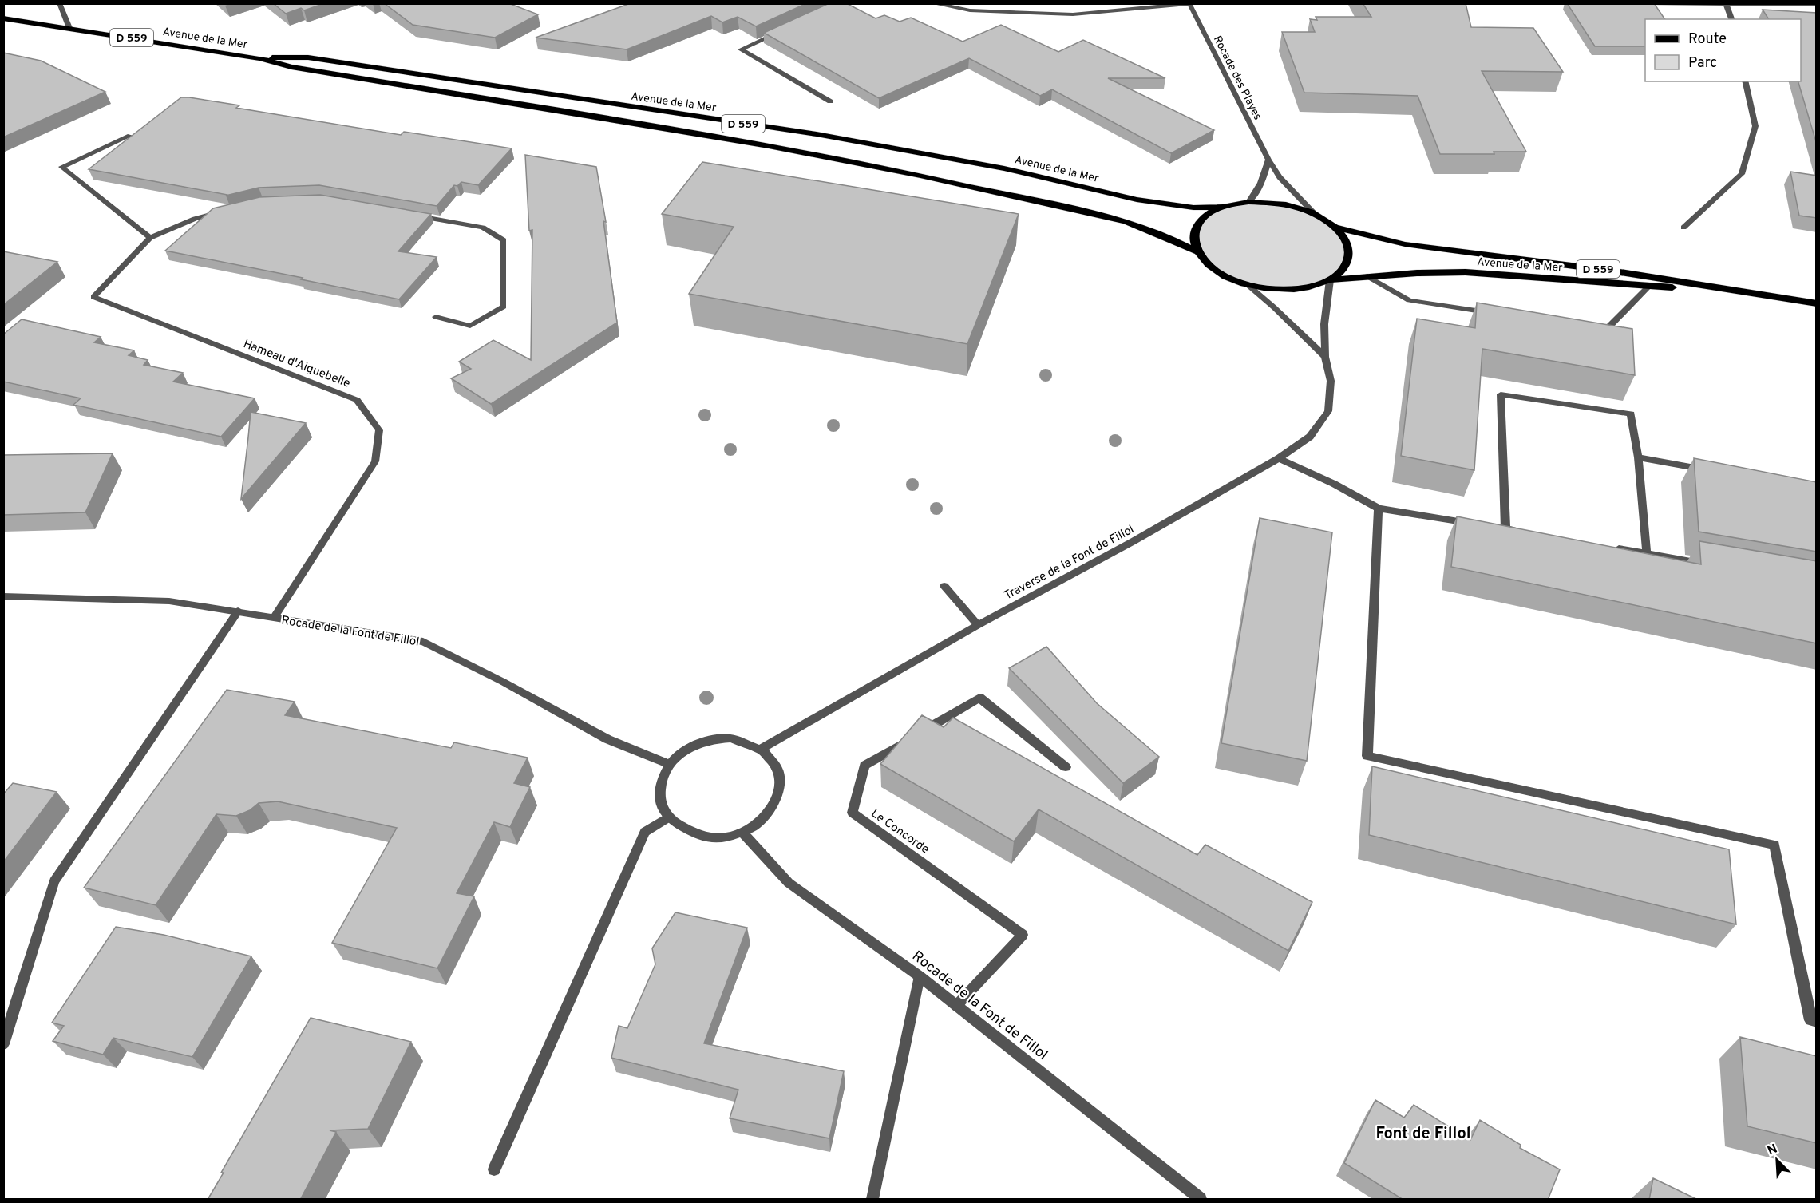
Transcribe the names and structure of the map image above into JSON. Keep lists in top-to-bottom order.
{
  "streets": {
    "main road": ["D 559", "Avenue de la Mer"],
    "street": [
      "Rocade des Playes",
      "Hameau d'Aiguebelle",
      "Traverse de la Font de Fillol",
      "Rocade de la Font de Fillol",
      "Le Concorde"
    ]
  },
  "crossings": [
    ["Avenue de la Mer", "Rocade des Playes"],
    ["Avenue de la Mer", "Traverse de la Font de Fillol"],
    ["Rocade des Playes", "Traverse de la Font de Fillol"],
    ["Hameau d'Aiguebelle", "Rocade de la Font de Fillol"],
    ["Traverse de la Font de Fillol", "Rocade de la Font de Fillol"],
    ["Rocade de la Font de Fillol", "Le Concorde"]
  ],
  "districts": ["Font de Fillol"],
  "legend": ["Route", "Parc"],
  "north": "top left"
}
